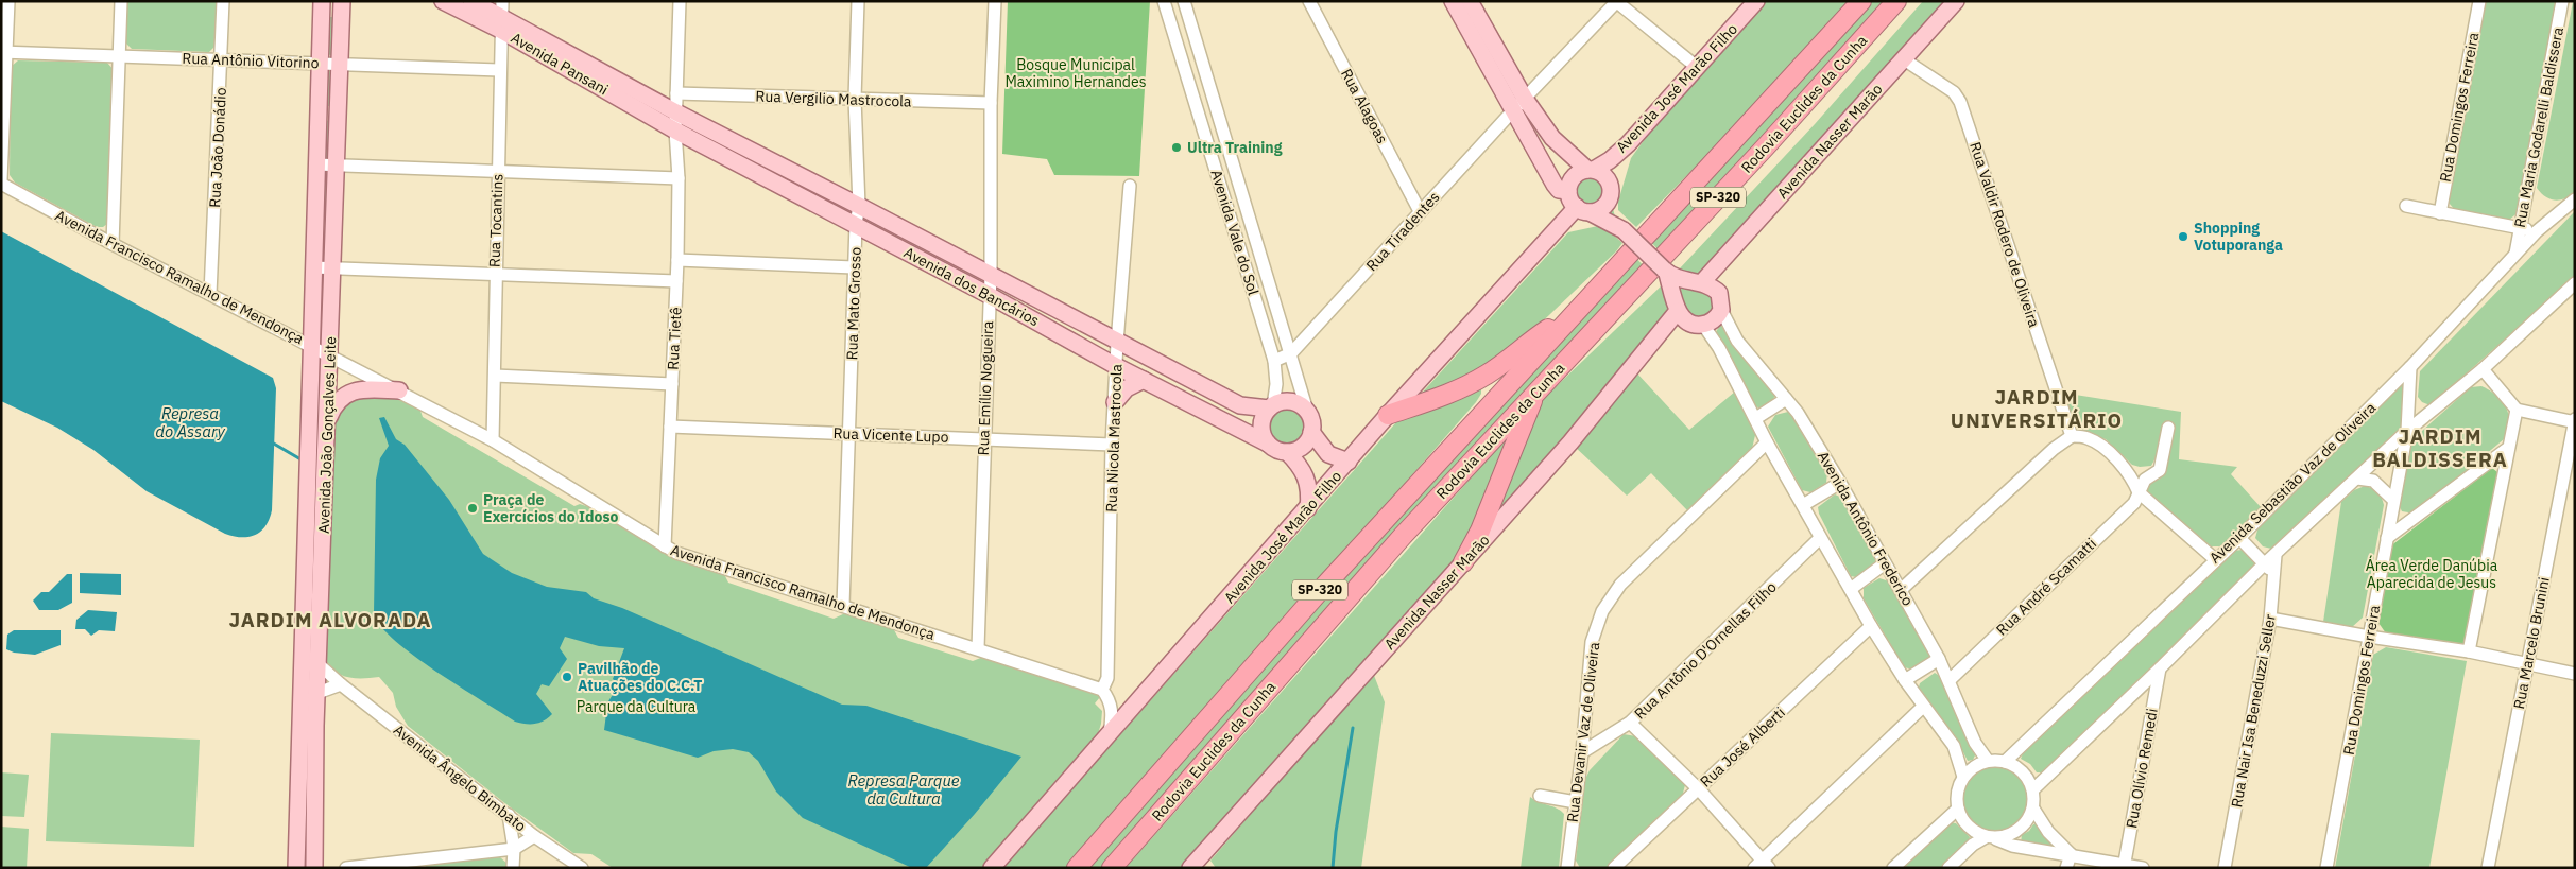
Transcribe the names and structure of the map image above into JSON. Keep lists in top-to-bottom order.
{
  "streets": {
    "highway": ["Rodovia Euclides da Cunha", "SP-320"],
    "main road": [
      "Avenida Pansani",
      "Avenida José Marão Filho",
      "Avenida Nasser Marão",
      "Avenida dos Bancários",
      "Avenida João Gonçalves Leite",
      "Avenida Antônio Frederico"
    ],
    "street": [
      "Rua Antônio Vitorino",
      "Rua Vergilio Mastrocola",
      "Rua Alagoas",
      "Rua Domingos Ferreira",
      "Rua Maria Godarelli Baldissera",
      "Rua João Donádio",
      "Rua Tocantins",
      "Rua Tiradentes",
      "Avenida Vale do Sol",
      "Rua Valdir Rodero de Oliveira",
      "Avenida Francisco Ramalho de Mendonça",
      "Rua Mato Grosso",
      "Rua Tietê",
      "Rua Emílio Nogueira",
      "Rua Vicente Lupo",
      "Rua Nicola Mastrocola",
      "Avenida Sebastião Vaz de Oliveira",
      "Rua André Scamatti",
      "Rua Marcelo Brunini",
      "Rua Antônio D'Ornellas Filho",
      "Rua Nair Isa Beneduzzi Seller",
      "Rua Devanir Vaz de Oliveira",
      "Rua José Alberti",
      "Rua Olívio Remedi",
      "Avenida Ângelo Bimbato"
    ]
  },
  "crossings": [
    ["Rua Antônio Vitorino", "Rua João Donádio"],
    ["Rua Antônio Vitorino", "Rua Tocantins"],
    ["Rua Antônio Vitorino", "Avenida João Gonçalves Leite"],
    ["Avenida Pansani", "Rua Tocantins"],
    ["Avenida Pansani", "Avenida dos Bancários"],
    ["Avenida Pansani", "Rua Tietê"],
    ["Rua Vergilio Mastrocola", "Rua Mato Grosso"],
    ["Rua Vergilio Mastrocola", "Rua Emílio Nogueira"],
    ["Rua Alagoas", "Rua Tiradentes"],
    ["Rua Domingos Ferreira", "Avenida Sebastião Vaz de Oliveira"],
    ["Rua Maria Godarelli Baldissera", "Avenida Sebastião Vaz de Oliveira"],
    ["Avenida Nasser Marão", "Rua Valdir Rodero de Oliveira"],
    ["Avenida Nasser Marão", "Avenida Antônio Frederico"],
    ["Rua João Donádio", "Avenida Francisco Ramalho de Mendonça"],
    ["Rua Tocantins", "Avenida Francisco Ramalho de Mendonça"],
    ["Rua Tiradentes", "Avenida Vale do Sol"],
    ["Avenida Vale do Sol", "Avenida dos Bancários"],
    ["Avenida Francisco Ramalho de Mendonça", "Rua Mato Grosso"],
    ["Avenida Francisco Ramalho de Mendonça", "Rua Tietê"],
    ["Avenida Francisco Ramalho de Mendonça", "Rua Emílio Nogueira"],
    ["Avenida Francisco Ramalho de Mendonça", "Avenida João Gonçalves Leite"],
    ["Avenida Francisco Ramalho de Mendonça", "Rua Nicola Mastrocola"],
    ["Avenida dos Bancários", "Rua Mato Grosso"],
    ["Avenida dos Bancários", "Rua Tietê"],
    ["Avenida dos Bancários", "Rua Emílio Nogueira"],
    ["Avenida dos Bancários", "Rua Nicola Mastrocola"],
    ["Rua Mato Grosso", "Rua Vicente Lupo"],
    ["Rua Tietê", "Rua Vicente Lupo"],
    ["Rua Emílio Nogueira", "Rua Vicente Lupo"],
    ["Avenida João Gonçalves Leite", "Avenida Ângelo Bimbato"],
    ["Rua Vicente Lupo", "Rua Nicola Mastrocola"],
    ["Avenida Sebastião Vaz de Oliveira", "Avenida Antônio Frederico"],
    ["Avenida Antônio Frederico", "Rua André Scamatti"],
    ["Rua Antônio D'Ornellas Filho", "Rua Devanir Vaz de Oliveira"]
  ],
  "districts": ["JARDIM UNIVERSITÁRIO", "JARDIM BALDISSERA", "JARDIM ALVORADA"],
  "water": ["Represa do Assary", "Represa Parque da Cultura"],
  "parks": ["Bosque Municipal Maximino Hernandes", "Área Verde Danúbia Aparecida de Jesus", "Parque da Cultura"],
  "places": [
    "Ultra Training",
    "Shopping Votuporanga",
    "Praça de Exercícios do Idoso",
    "Pavilhão de Atuações do C.C.T"
  ]
}
